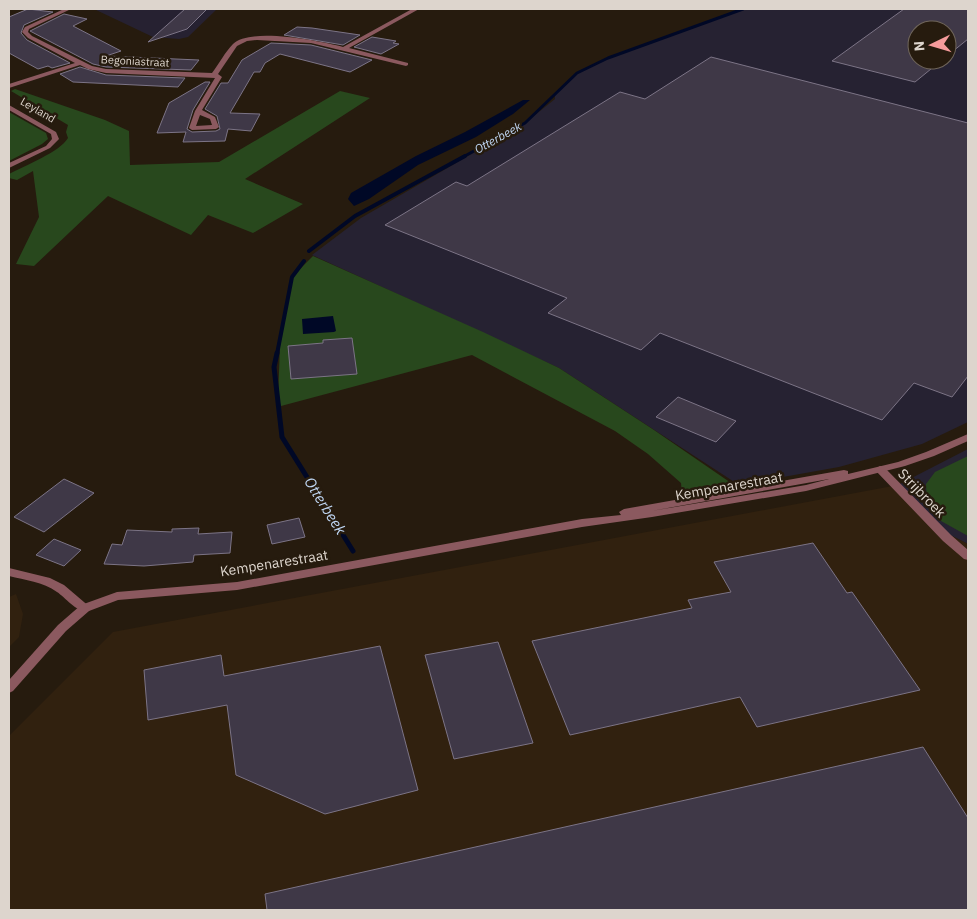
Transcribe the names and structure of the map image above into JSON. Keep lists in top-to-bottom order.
{
  "streets": {
    "street": [
      "Begoniastraat",
      "Leyland",
      "Kempenarestraat",
      "Strijbroek"
    ]
  },
  "crossings": [
    ["Begoniastraat", "Leyland"],
    ["Kempenarestraat", "Strijbroek"]
  ],
  "water": ["Otterbeek"],
  "north": "left"
}
